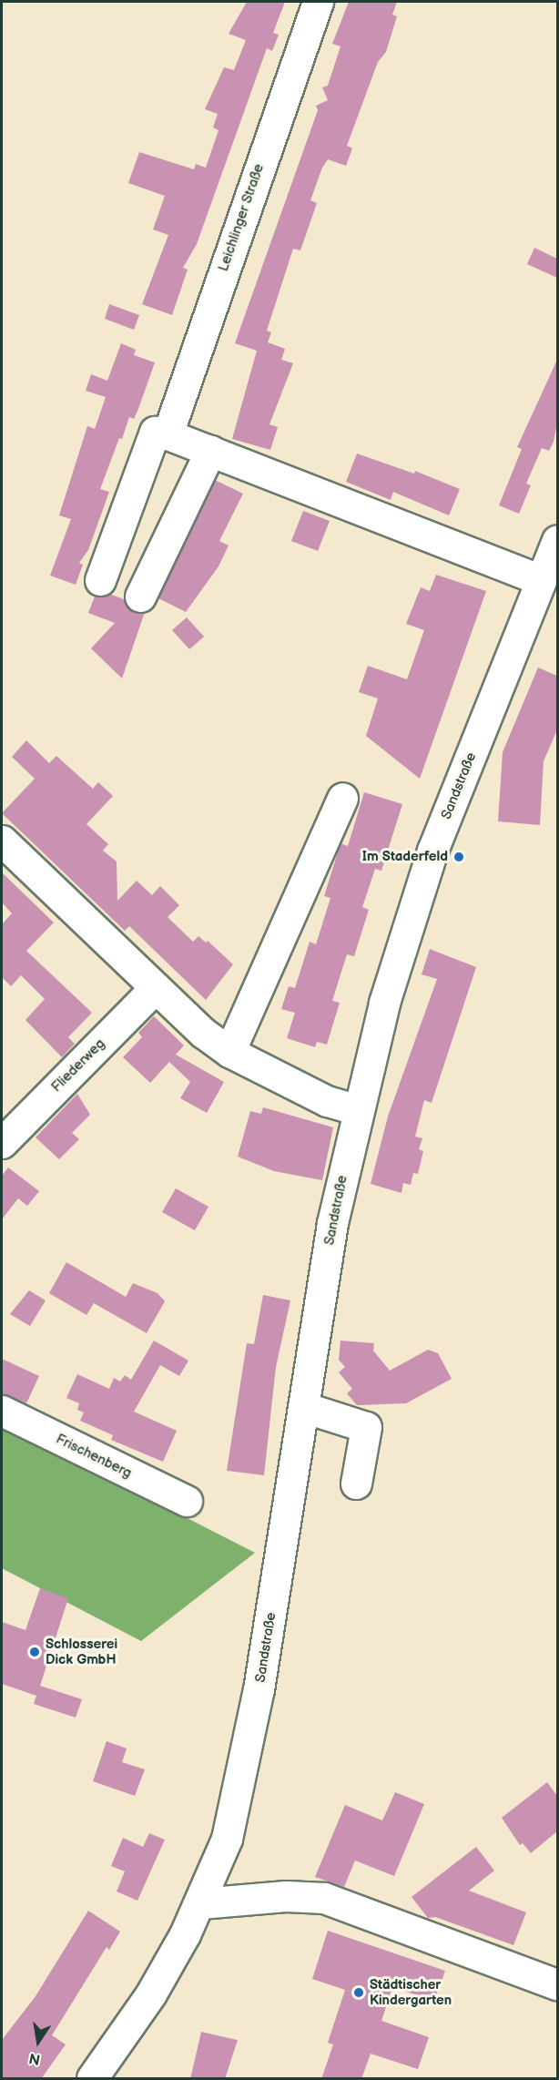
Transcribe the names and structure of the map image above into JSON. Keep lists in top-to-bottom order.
{
  "streets": {
    "street": [
      "Leichlinger Straße",
      "Sandstraße",
      "Fliederweg",
      "Frischenberg"
    ]
  },
  "places": ["Im Staderfeld", "Schlosserei Dick GmbH", "Städtischer Kindergarten"],
  "north": "bottom"
}
